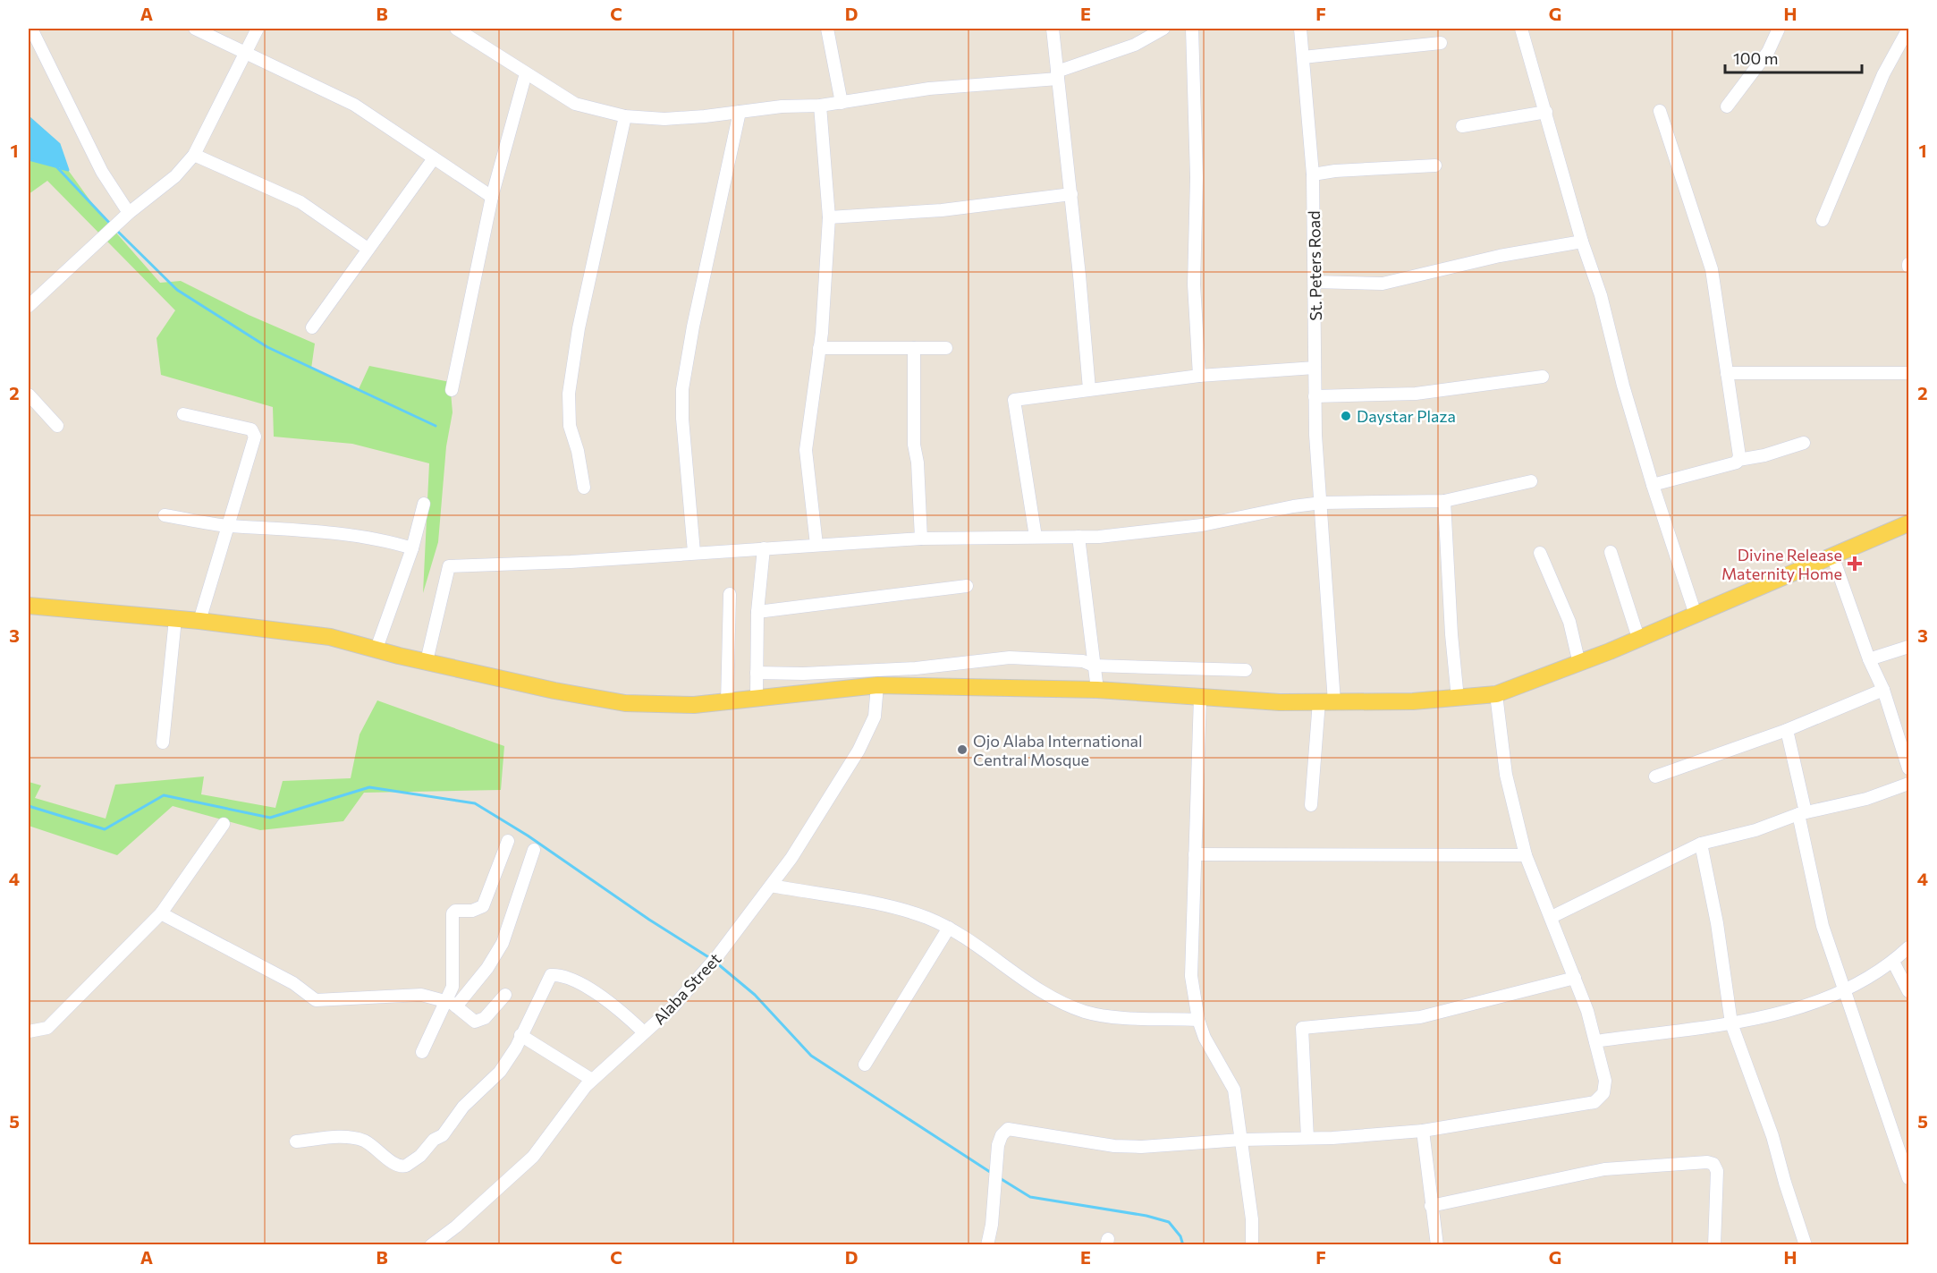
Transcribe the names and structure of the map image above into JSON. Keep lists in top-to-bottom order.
{
  "streets": {
    "street": ["St. Peters Road", "Alaba Street"]
  },
  "places": {
    "other": ["Daystar Plaza", "Ojo Alaba International Central Mosque"],
    "health": ["Divine Release Maternity Home"]
  },
  "scale_bar": "100 m",
  "grid": {
    "columns": [
      "A",
      "B",
      "C",
      "D",
      "E",
      "F",
      "G",
      "H"
    ],
    "rows": [
      "1",
      "2",
      "3",
      "4",
      "5"
    ]
  }
}
